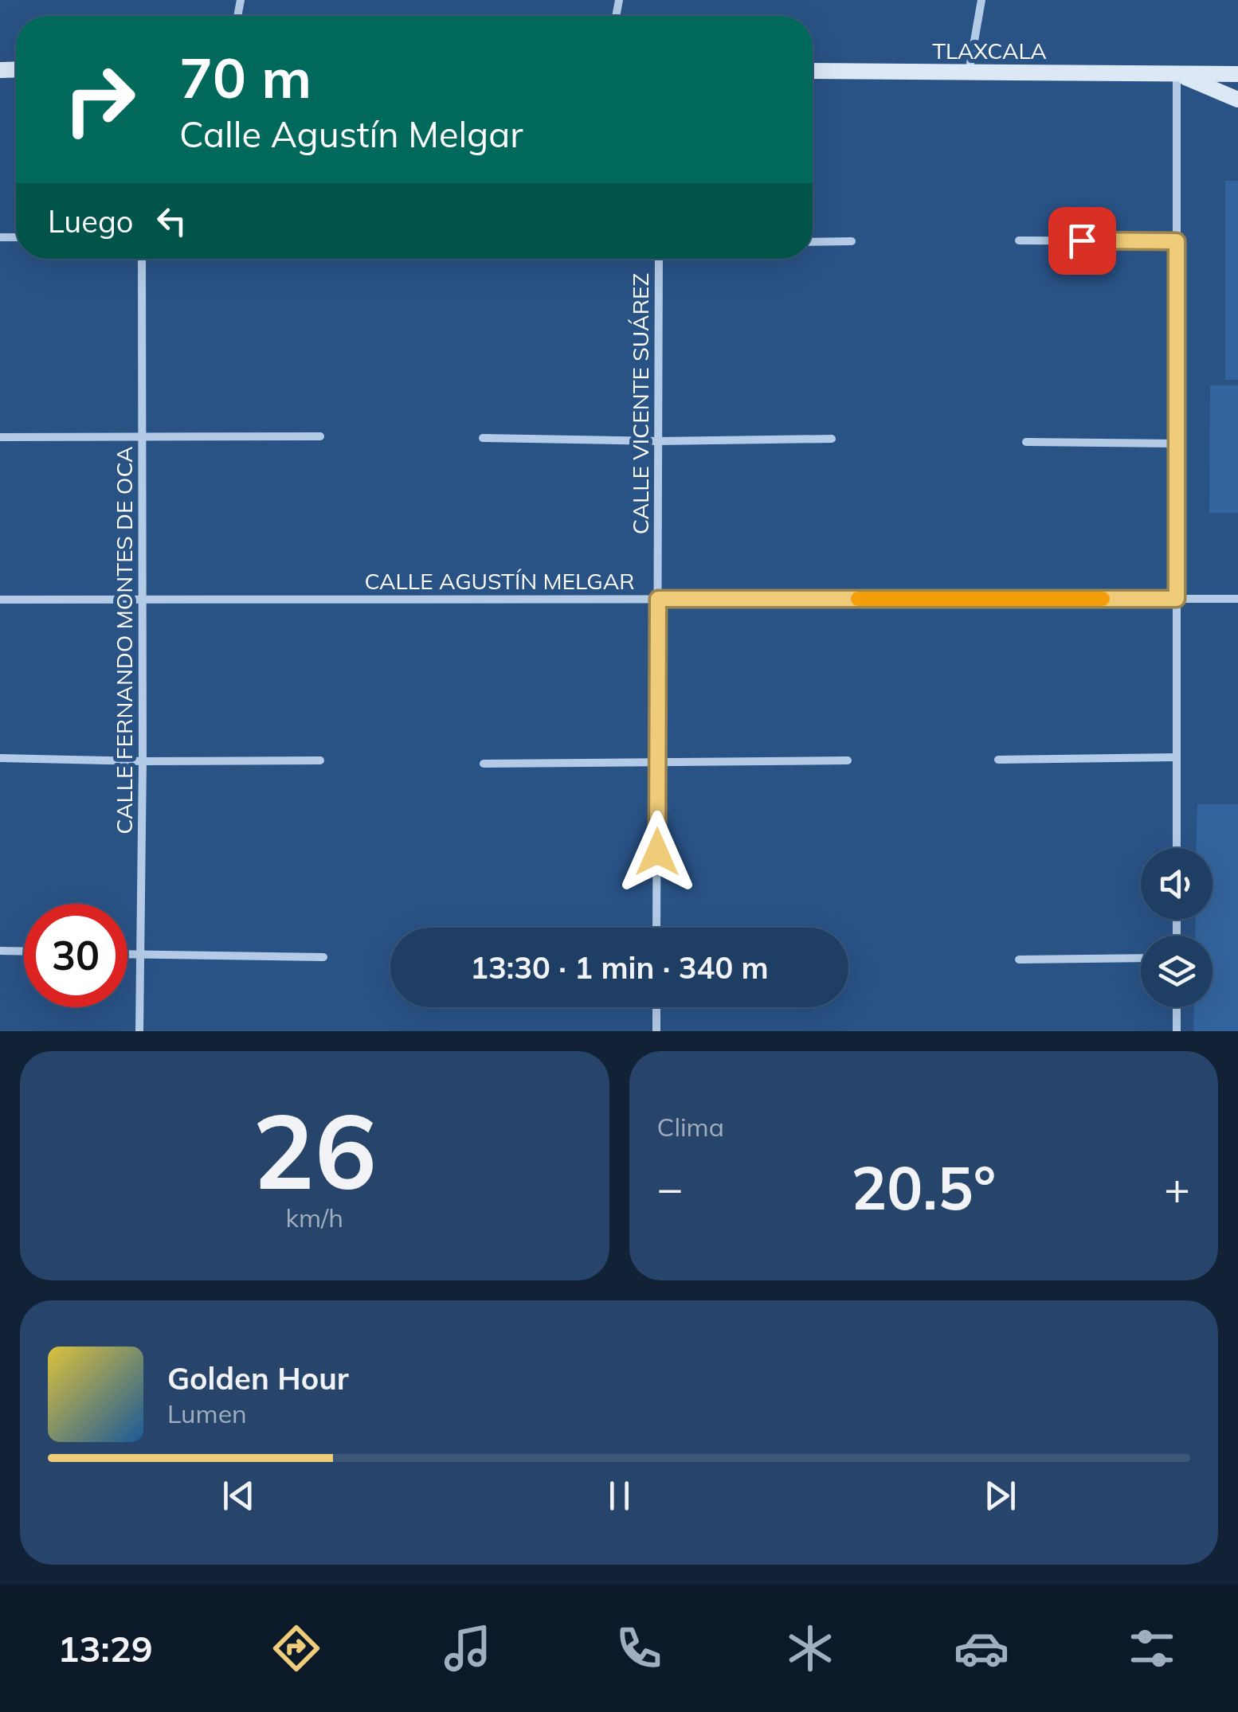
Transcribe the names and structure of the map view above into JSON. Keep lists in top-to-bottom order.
{
  "streets": {
    "main road": ["TLAXCALA"],
    "street": ["CALLE VICENTE SUÁREZ", "CALLE AGUSTÍN MELGAR", "CALLE FERNANDO MONTES DE OCA"]
  },
  "crossings": [
    ["CALLE VICENTE SUÁREZ", "CALLE AGUSTÍN MELGAR"],
    ["CALLE AGUSTÍN MELGAR", "CALLE FERNANDO MONTES DE OCA"]
  ],
  "page": {
    "turn": ["70 m", "Calle Agustín Melgar"],
    "then": "Luego",
    "limit": "30",
    "trip": "13:30 · 1 min · 340 m",
    "tile": [
      ["26", "km/h"],
      "Clima"
    ],
    "heat": ["−", "20.5°", "+"],
    "song": ["Golden Hour", "Lumen"],
    "tabs": "13:29"
  }
}
